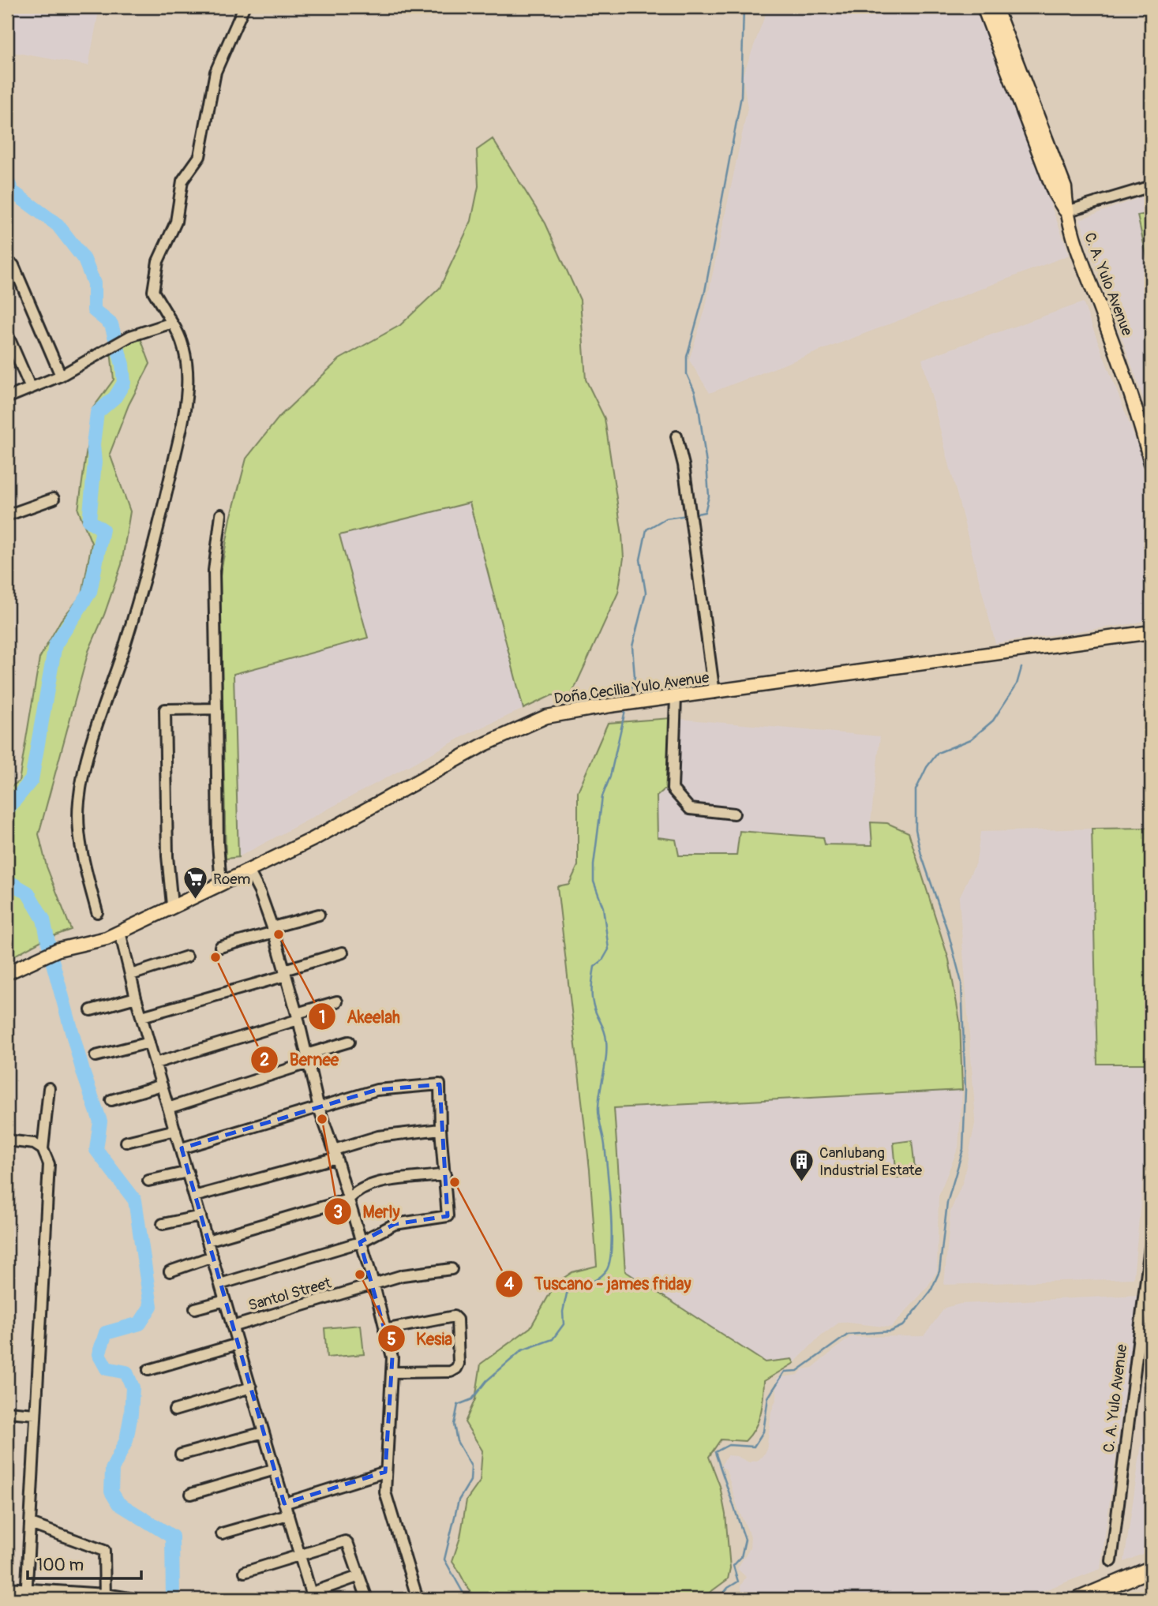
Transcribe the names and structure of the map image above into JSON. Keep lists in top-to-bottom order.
{
  "streets": {
    "main road": ["C. A. Yulo Avenue", "Doña Cecilia Yulo Avenue"],
    "street": ["Santol Street"]
  },
  "places": {
    "supermarket": ["Roem"],
    "other": [
      "Akeelah",
      "Bernee",
      "Merly",
      "Tuscano - james friday",
      "Kesia"
    ],
    "building": ["Canlubang Industrial Estate"]
  },
  "scale_bar": "100 m"
}
